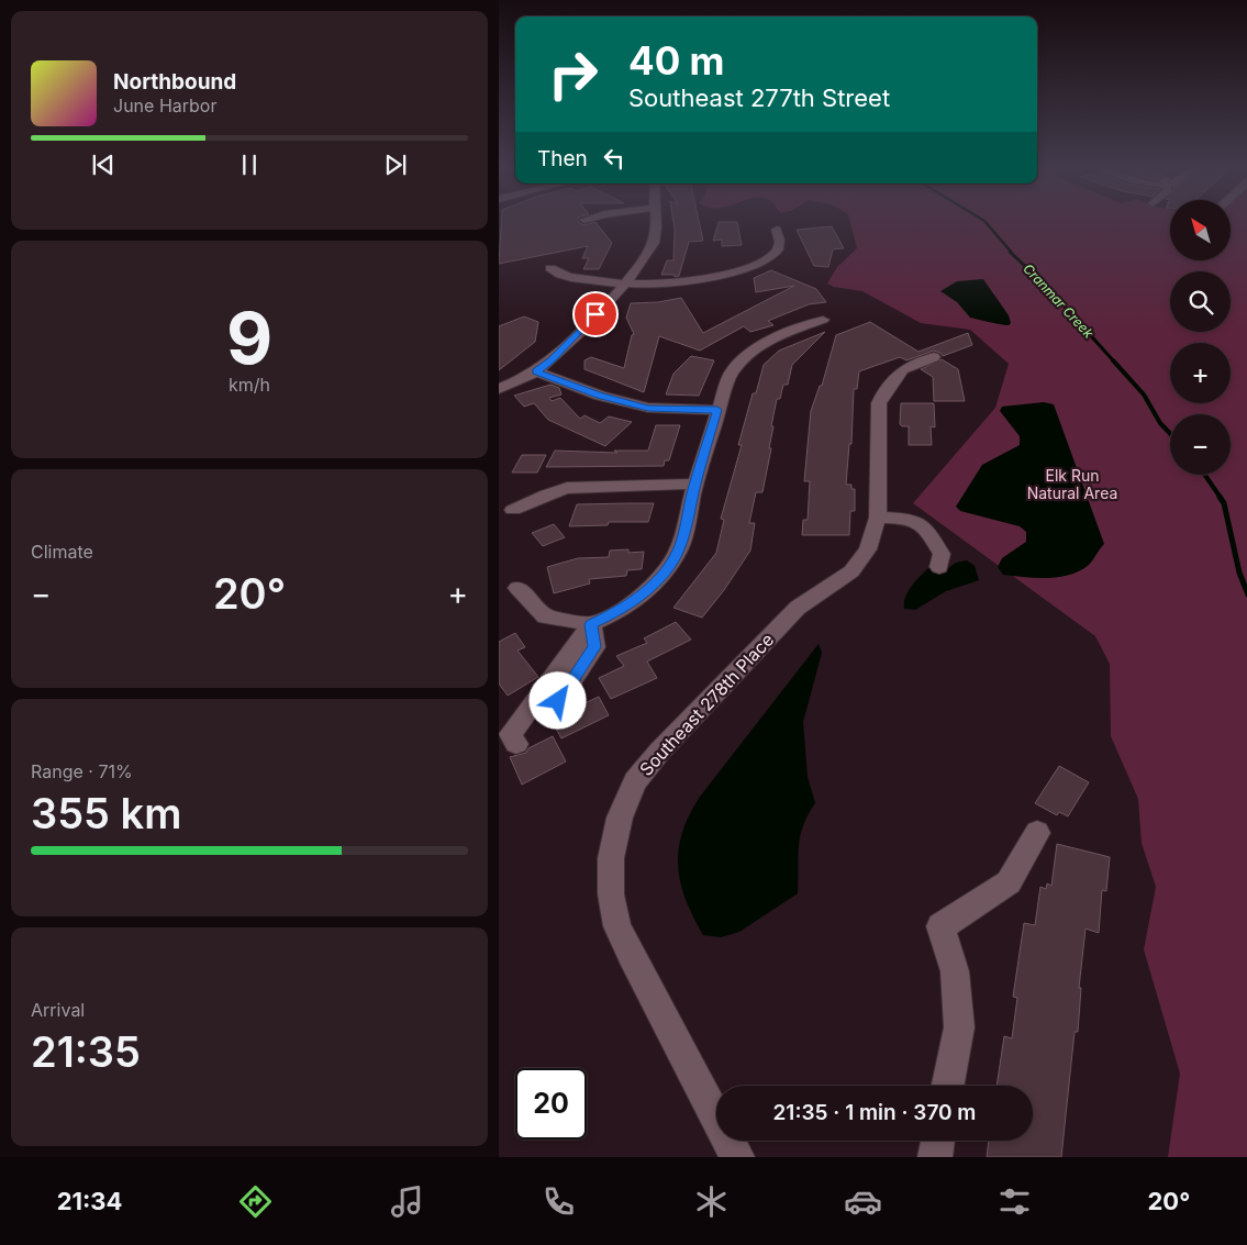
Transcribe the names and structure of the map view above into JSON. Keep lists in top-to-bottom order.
{
  "streets": {
    "street": ["Southeast 278th Place"]
  },
  "water": ["Cranmar Creek"],
  "parks": ["Elk Run Natural Area"],
  "north": "top left",
  "page": {
    "turn": ["40 m", "Southeast 277th Street"],
    "song": ["Northbound", "June Harbor"],
    "then": "Then",
    "map_buttons": ["+", "−"],
    "tile": [
      ["9", "km/h"],
      "Climate",
      ["Range · 71%", "355 km"],
      ["Arrival", "21:35"]
    ],
    "heat": ["−", "20°", "+"],
    "limit": "20",
    "trip": "21:35 · 1 min · 370 m",
    "tabs": ["21:34", "20°"]
  }
}
